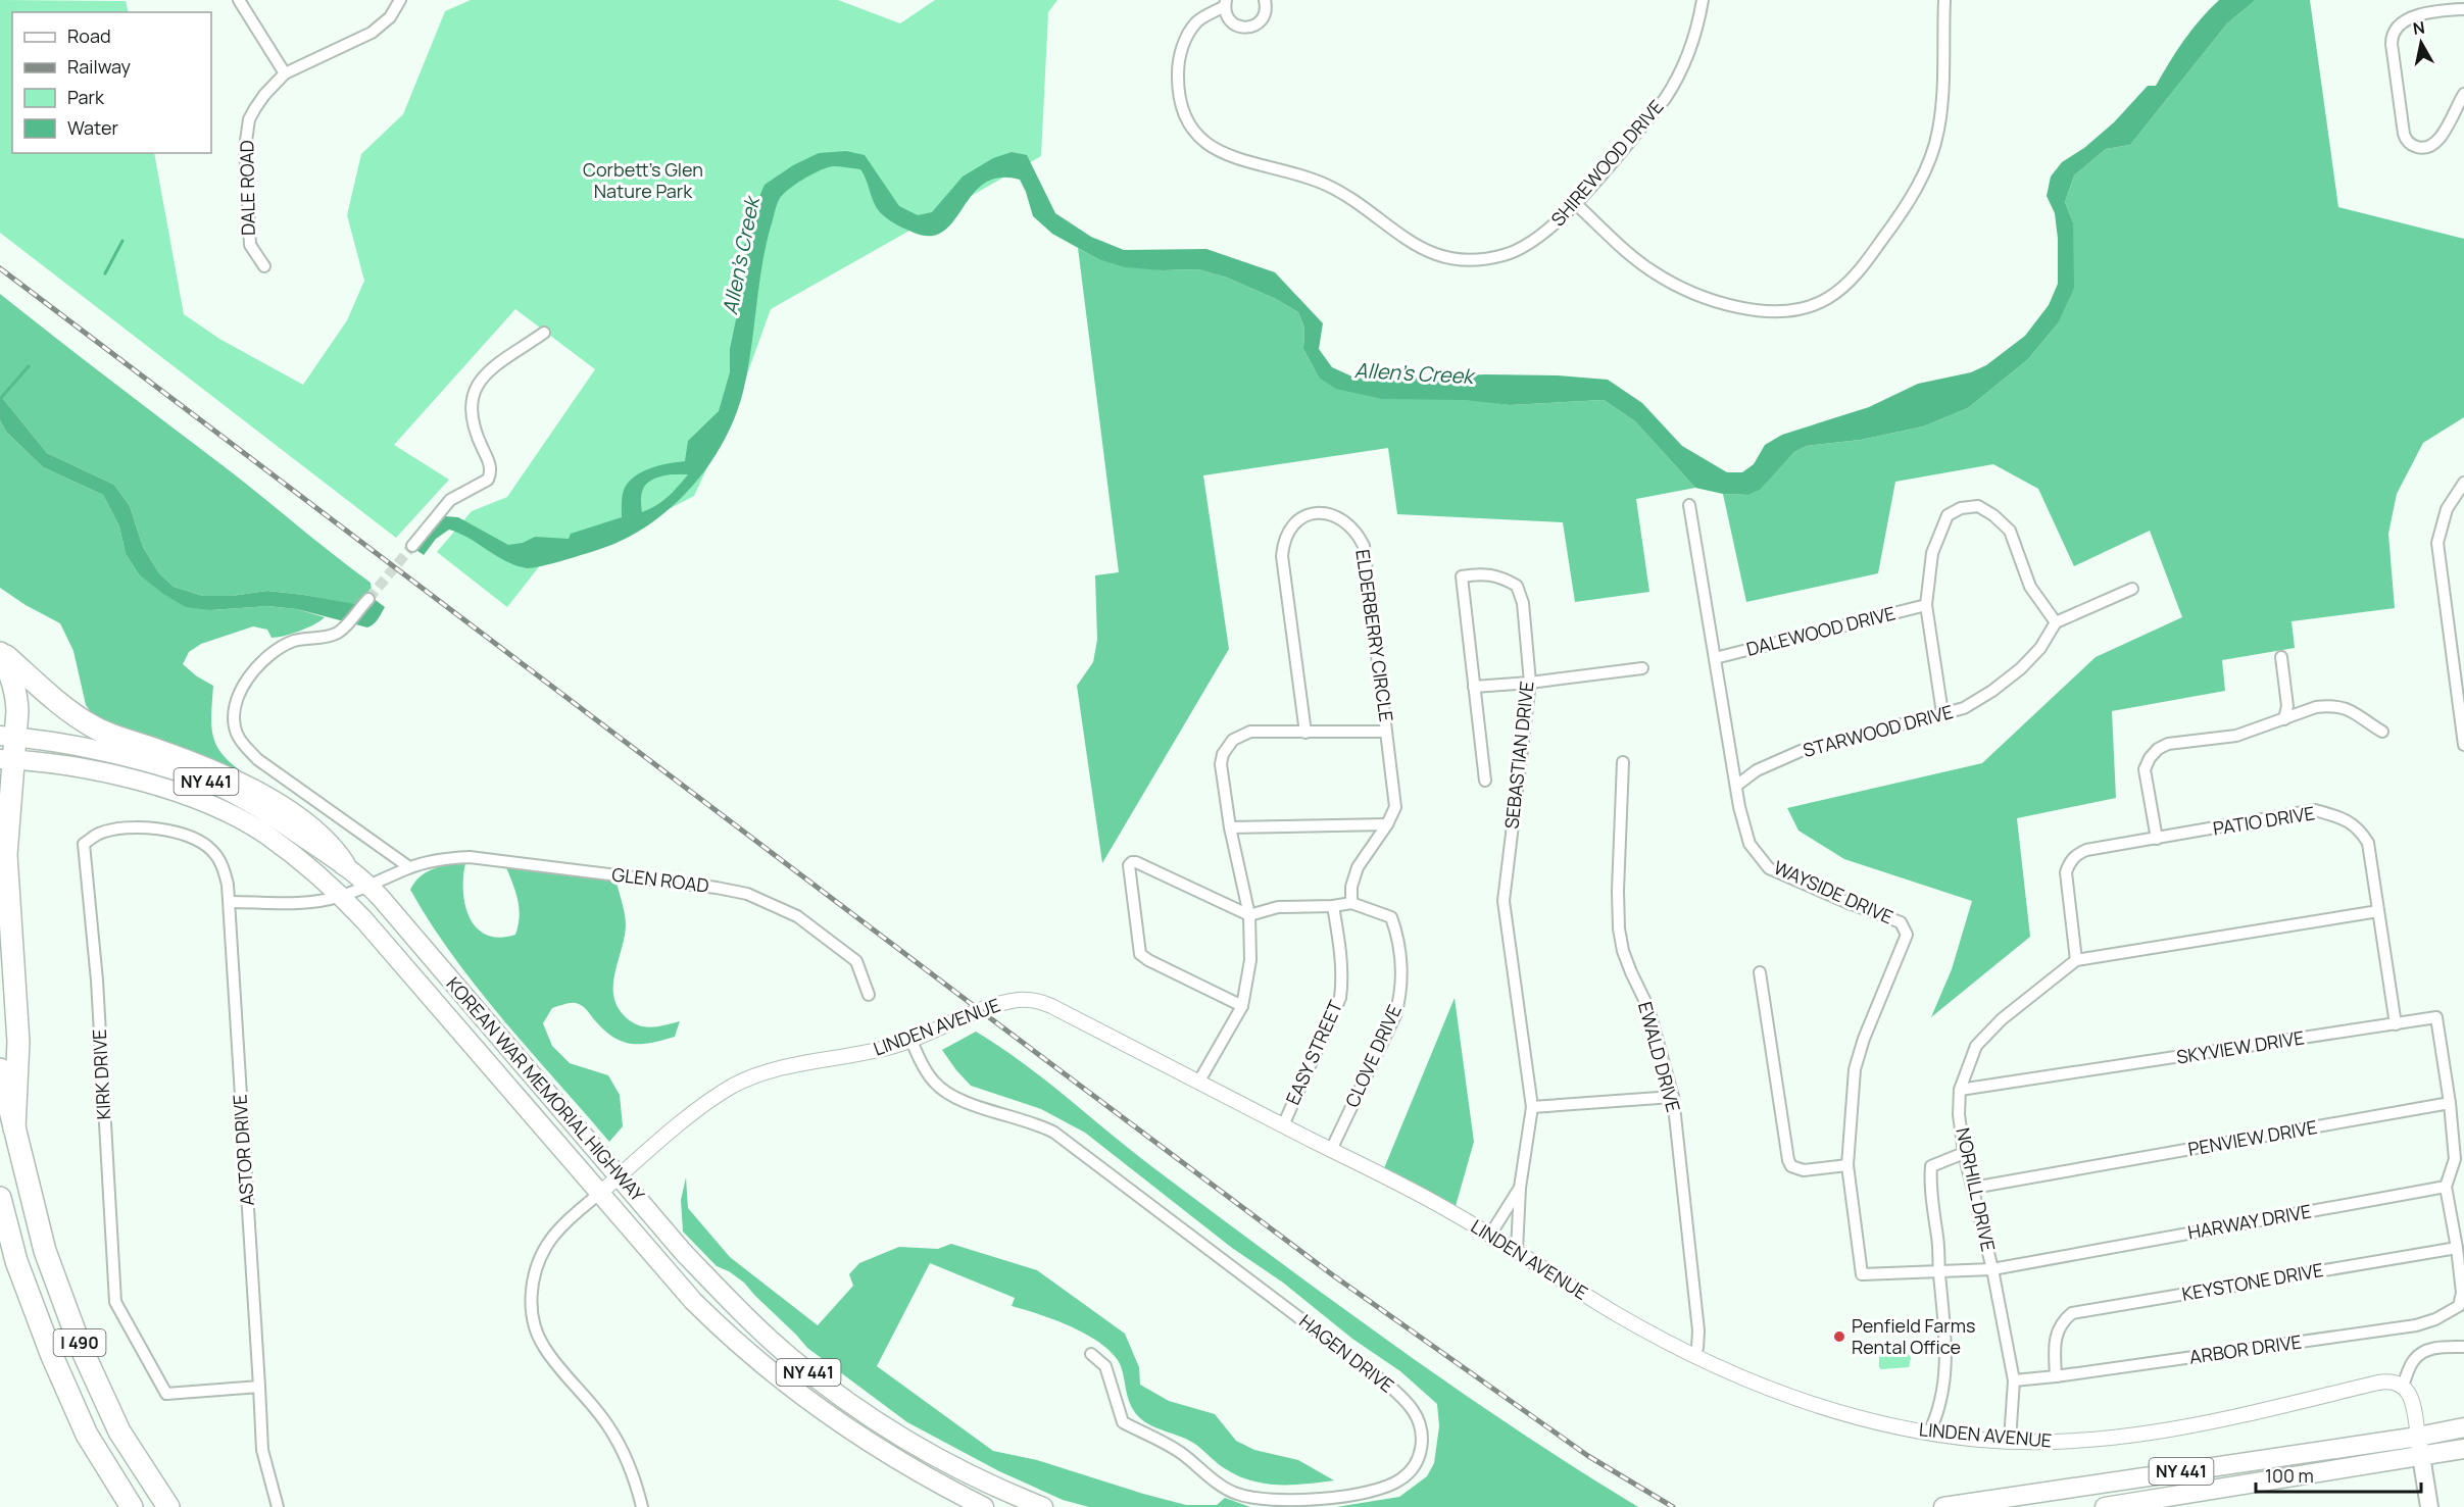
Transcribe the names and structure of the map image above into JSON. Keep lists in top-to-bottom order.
{
  "streets": {
    "highway": ["I 490"],
    "main road": ["NY 441", "KOREAN WAR MEMORIAL HIGHWAY"],
    "street": [
      "SHIREWOOD DRIVE",
      "DALE ROAD",
      "DALEWOOD DRIVE",
      "ELDERBERRY CIRCLE",
      "STARWOOD DRIVE",
      "SEBASTIAN DRIVE",
      "PATIO DRIVE",
      "GLEN ROAD",
      "WAYSIDE DRIVE",
      "LINDEN AVENUE",
      "SKYVIEW DRIVE",
      "EASY STREET",
      "CLOVE DRIVE",
      "EWALD DRIVE",
      "KIRK DRIVE",
      "PENVIEW DRIVE",
      "ASTOR DRIVE",
      "NORHILL DRIVE",
      "HARWAY DRIVE",
      "KEYSTONE DRIVE",
      "ARBOR DRIVE",
      "HAGEN DRIVE"
    ]
  },
  "crossings": [
    ["DALEWOOD DRIVE", "WAYSIDE DRIVE"],
    ["ELDERBERRY CIRCLE", "CLOVE DRIVE"],
    ["STARWOOD DRIVE", "WAYSIDE DRIVE"],
    ["SEBASTIAN DRIVE", "LINDEN AVENUE"],
    ["PATIO DRIVE", "SKYVIEW DRIVE"],
    ["PATIO DRIVE", "NORHILL DRIVE"],
    ["GLEN ROAD", "KOREAN WAR MEMORIAL HIGHWAY"],
    ["WAYSIDE DRIVE", "HARWAY DRIVE"],
    ["LINDEN AVENUE", "EASY STREET"],
    ["LINDEN AVENUE", "CLOVE DRIVE"],
    ["LINDEN AVENUE", "EWALD DRIVE"],
    ["LINDEN AVENUE", "KOREAN WAR MEMORIAL HIGHWAY"],
    ["LINDEN AVENUE", "NORHILL DRIVE"],
    ["LINDEN AVENUE", "HAGEN DRIVE"],
    ["SKYVIEW DRIVE", "PENVIEW DRIVE"],
    ["SKYVIEW DRIVE", "NORHILL DRIVE"],
    ["EASY STREET", "CLOVE DRIVE"],
    ["KIRK DRIVE", "ASTOR DRIVE"],
    ["PENVIEW DRIVE", "NORHILL DRIVE"],
    ["NORHILL DRIVE", "HARWAY DRIVE"],
    ["NORHILL DRIVE", "ARBOR DRIVE"],
    ["KEYSTONE DRIVE", "ARBOR DRIVE"]
  ],
  "water": ["Allen's Creek"],
  "parks": ["Corbett's Glen Nature Park"],
  "places": ["Penfield Farms Rental Office"],
  "legend": [
    "Road",
    "Railway",
    "Park",
    "Water"
  ],
  "scale_bar": "100 m",
  "north": "top"
}
